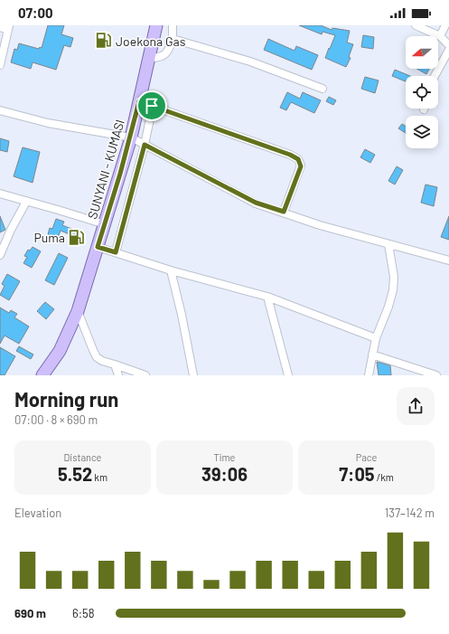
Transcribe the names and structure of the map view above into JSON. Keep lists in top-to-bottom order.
{
  "streets": {
    "main road": ["SUNYANI - KUMASI"]
  },
  "places": {
    "fuel station": ["Joekona Gas", "Puma"]
  },
  "north": "left",
  "page": {
    "status": "07:00",
    "heading": ["Morning run", "07:00 · 8 × 690 m"],
    "stats": [
      ["Distance", "5.52 km"],
      ["Time", "39:06"],
      ["Pace", "7:05 /km"]
    ],
    "chart": ["Elevation", "137–142 m"],
    "list": [
      {
        "name": "690 m",
        "note": "6:58"
      }
    ]
  }
}
